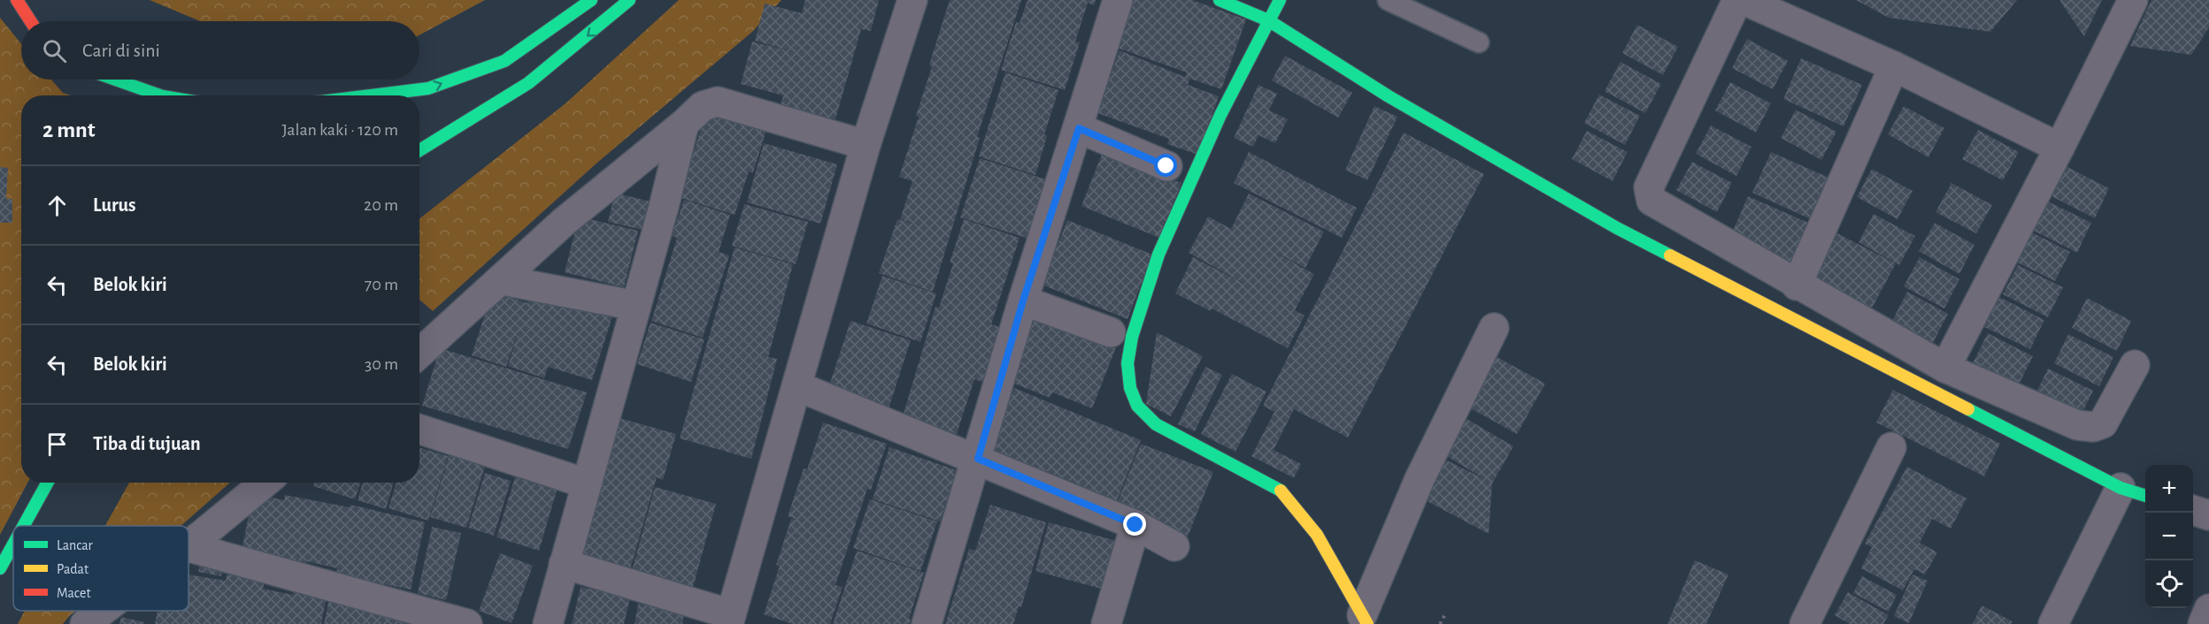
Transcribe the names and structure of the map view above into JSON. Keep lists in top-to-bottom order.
{
  "legend": ["Lancar", "Padat", "Macet"],
  "page": {
    "search": "Cari di sini",
    "heading": ["2 mnt", "Jalan kaki · 120 m"],
    "list": [
      ["Lurus", "20 m"],
      ["Belok kiri", "70 m"],
      ["Belok kiri", "30 m"],
      "Tiba di tujuan"
    ],
    "map_buttons": ["+", "−"]
  }
}
